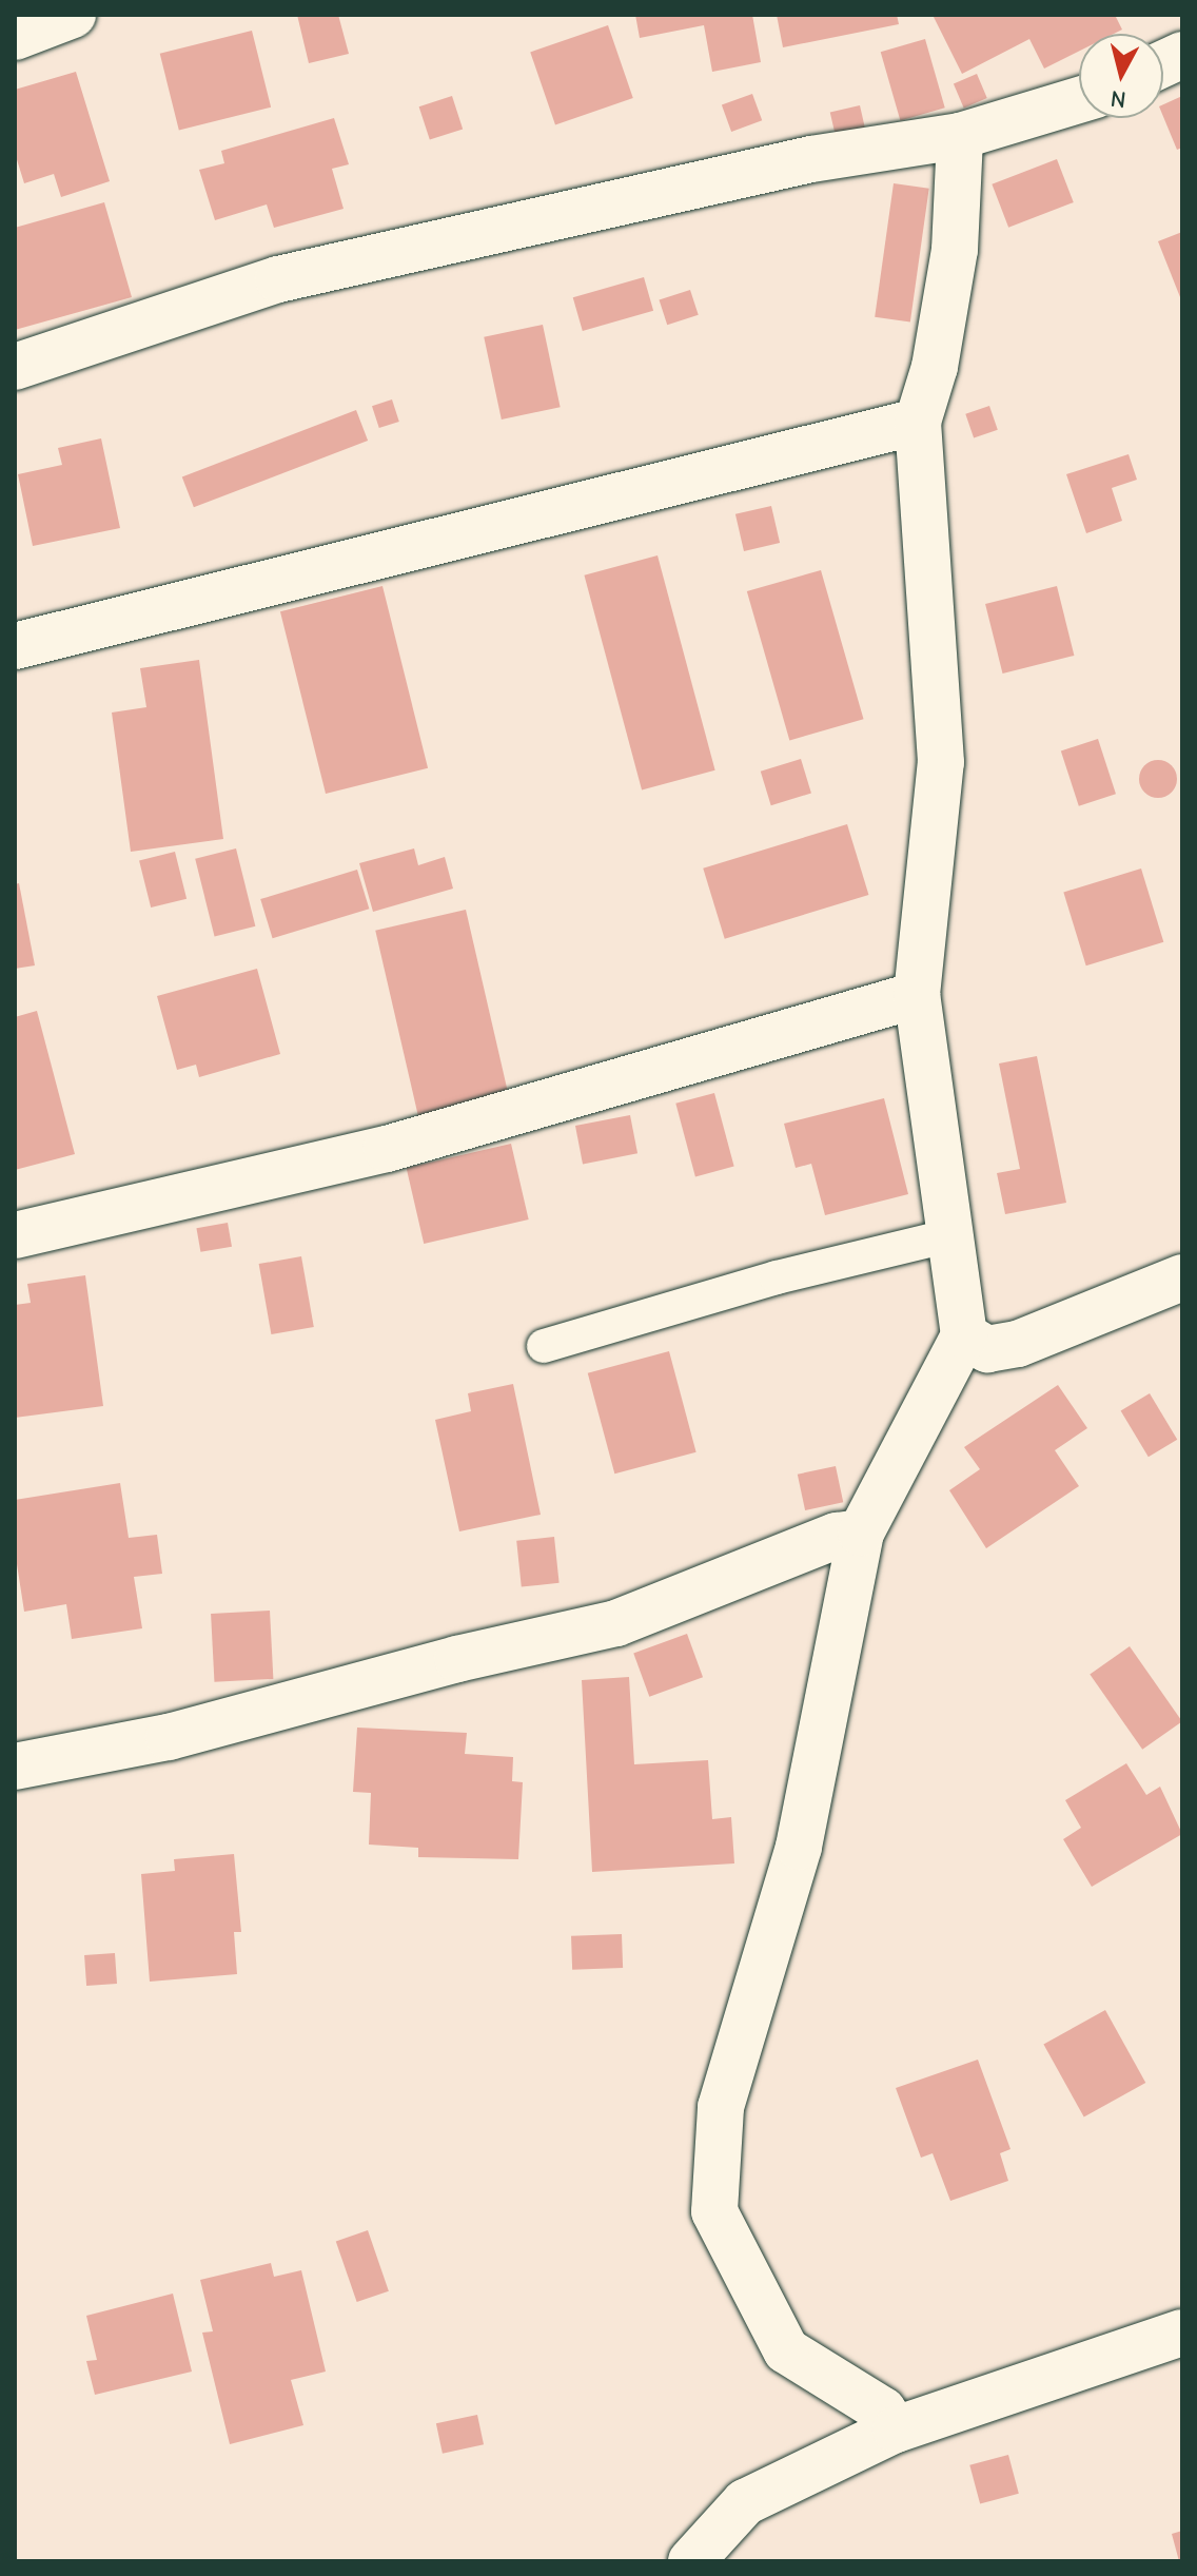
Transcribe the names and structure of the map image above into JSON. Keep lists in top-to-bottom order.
{
  "north": "bottom"
}
